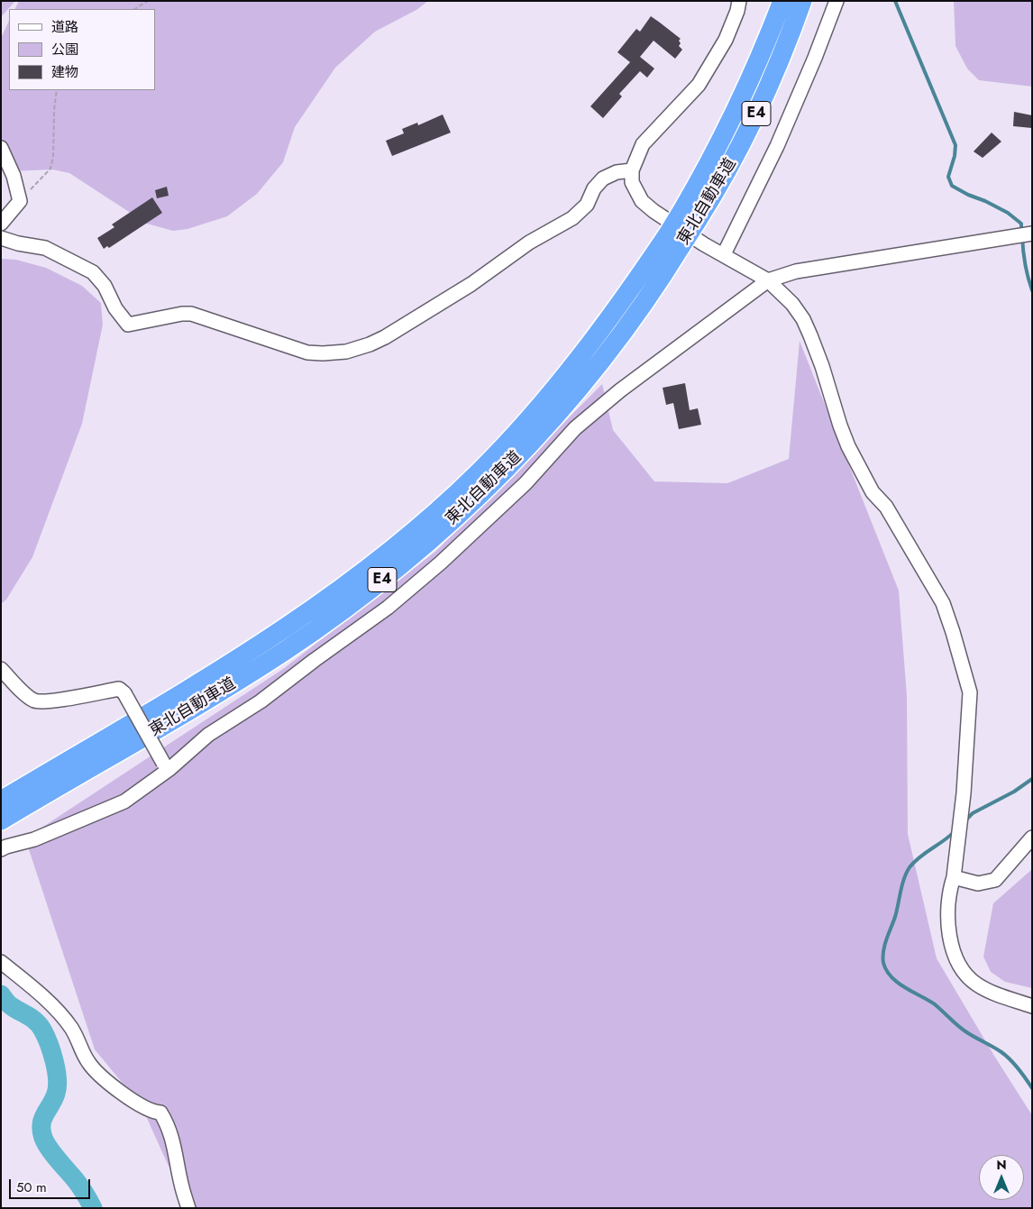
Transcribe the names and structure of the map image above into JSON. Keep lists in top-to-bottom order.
{
  "streets": {
    "highway": ["E4", "東北自動車道"]
  },
  "legend": ["道路", "公園", "建物"],
  "scale_bar": "50 m",
  "north": "top"
}
